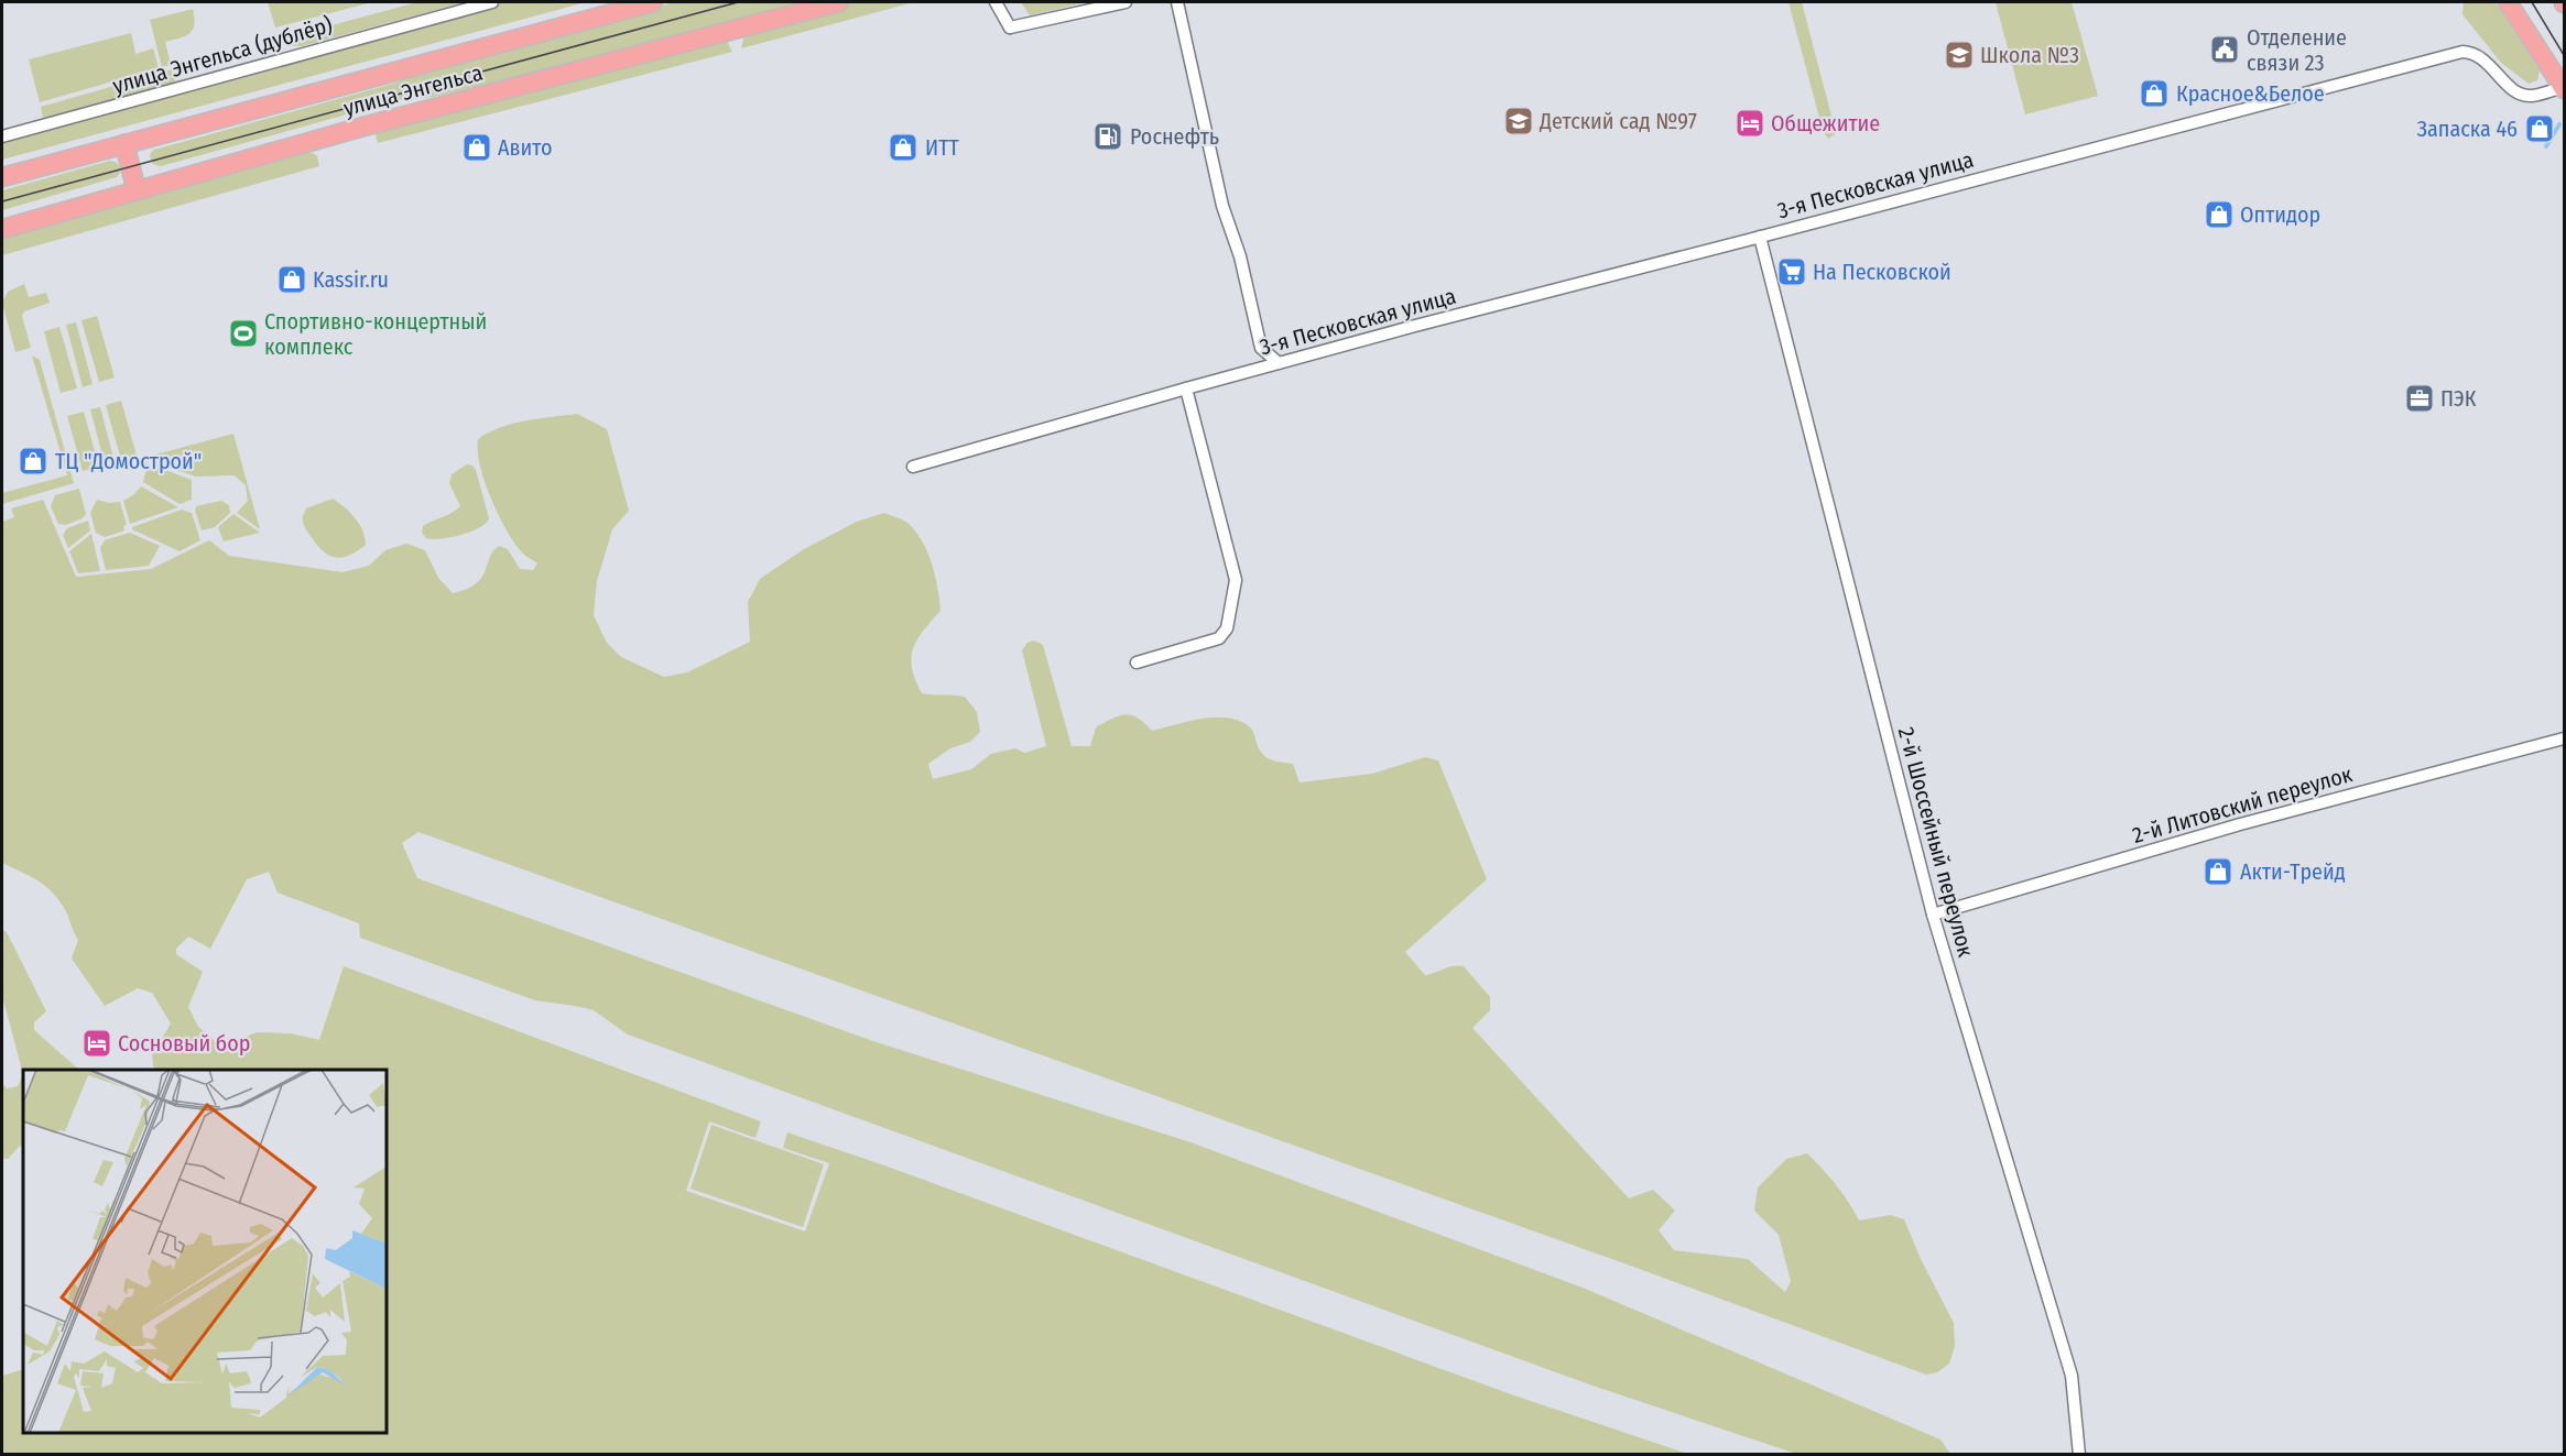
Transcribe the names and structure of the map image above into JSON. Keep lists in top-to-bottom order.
{
  "streets": {
    "main road": ["улица Энгельса"],
    "street": [
      "улица Энгельса (дублёр)",
      "3-я Песковская улица",
      "2-й Литовский переулок",
      "2-й Шоссейный переулок"
    ]
  },
  "crossings": [
    ["3-я Песковская улица", "2-й Шоссейный переулок"],
    ["2-й Литовский переулок", "2-й Шоссейный переулок"]
  ],
  "places": {
    "public building": ["Отделение связи 23"],
    "school or university": ["Школа №3", "Детский сад №97"],
    "shop": [
      "Красное&Белое",
      "Запаска 46",
      "Авито",
      "ИТТ",
      "Оптидор",
      "Kassir.ru",
      "ТЦ \"Домострой\"",
      "Акти-Трейд"
    ],
    "hotel": ["Общежитие", "Сосновый бор"],
    "fuel station": ["Роснефть"],
    "supermarket": ["На Песковской"],
    "sports": ["Спортивно-концертный комплекс"],
    "office": ["ПЭК"]
  }
}
